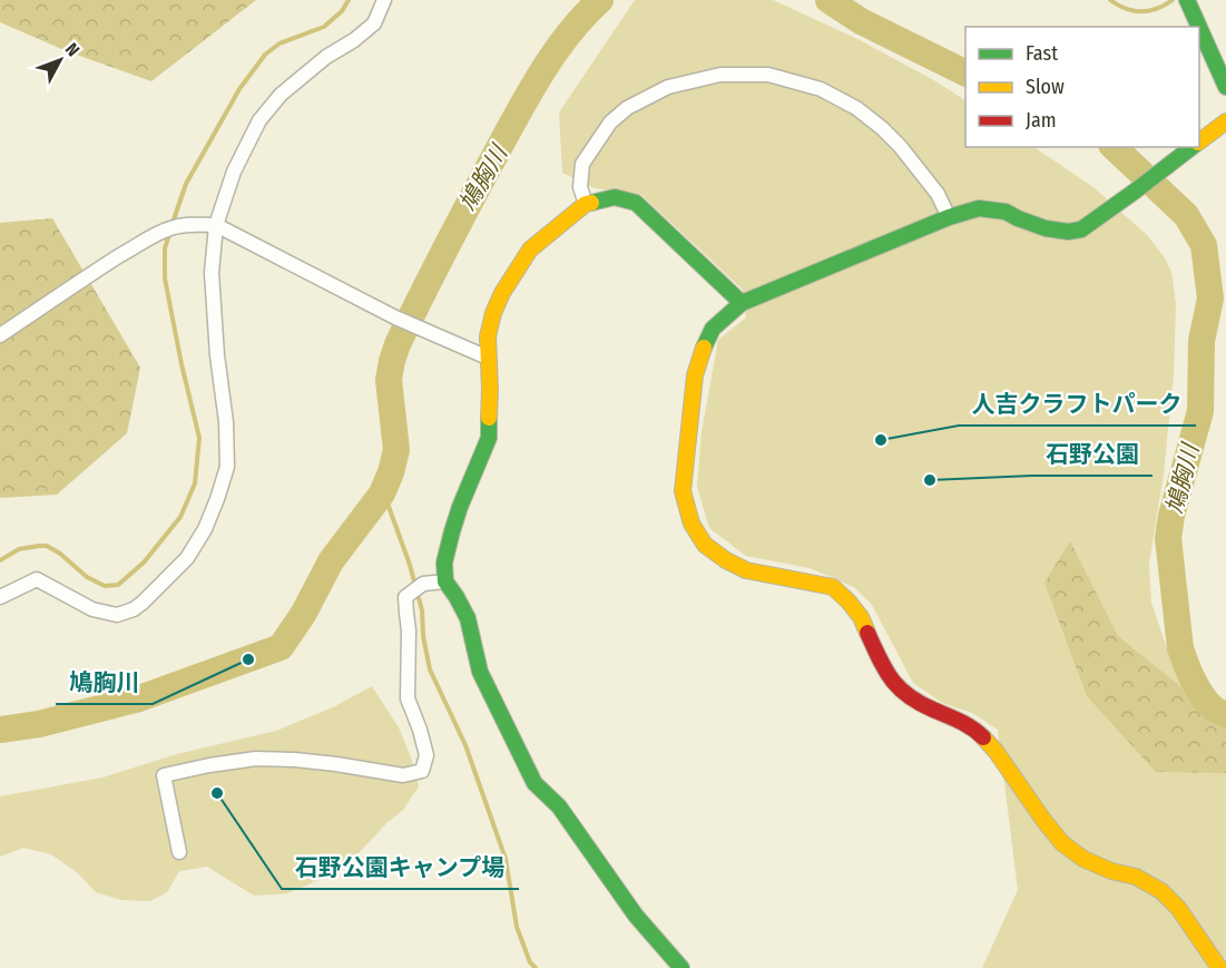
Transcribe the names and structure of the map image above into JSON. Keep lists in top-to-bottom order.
{
  "water": ["鳩胸川"],
  "places": [
    "人吉クラフトパーク",
    "石野公園",
    "鳩胸川",
    "石野公園キャンプ場"
  ],
  "legend": ["Fast", "Slow", "Jam"],
  "north": "top right"
}
